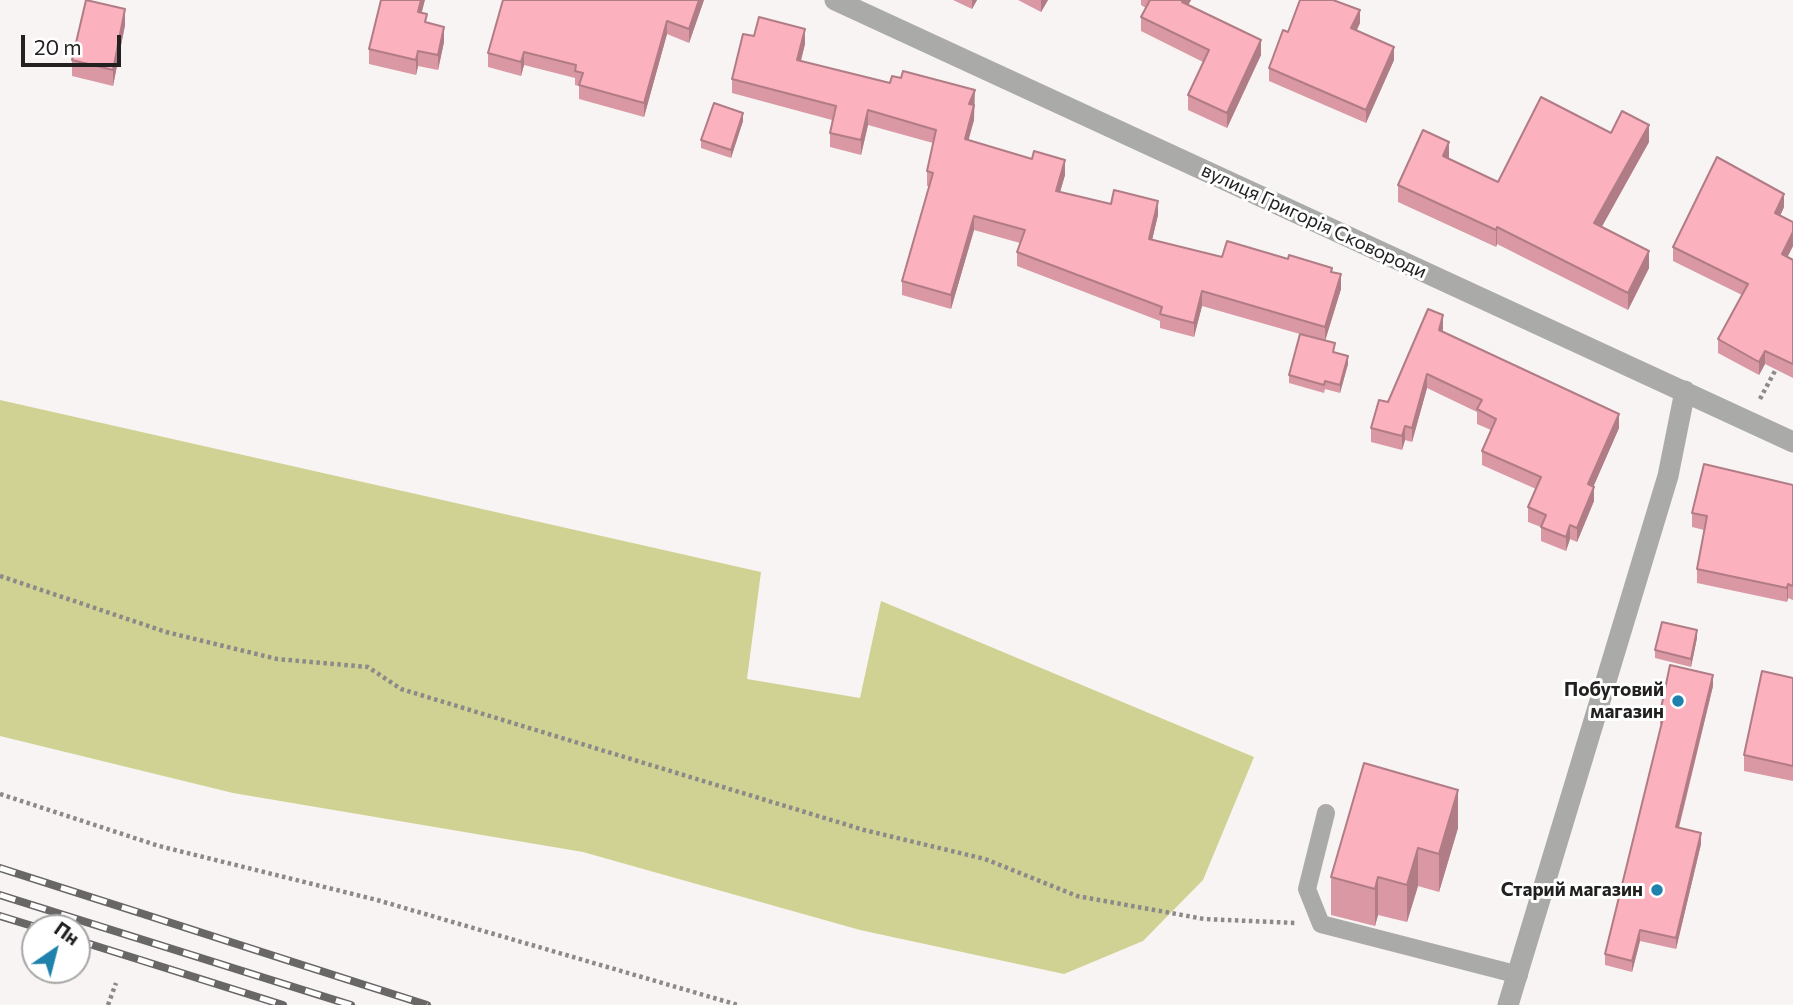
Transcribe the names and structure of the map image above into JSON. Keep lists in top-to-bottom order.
{
  "streets": {
    "street": ["вулиця Григорія Сковороди"]
  },
  "places": ["Побутовий магазин", "Старий магазин"],
  "scale_bar": "20 m",
  "north": "top right"
}
